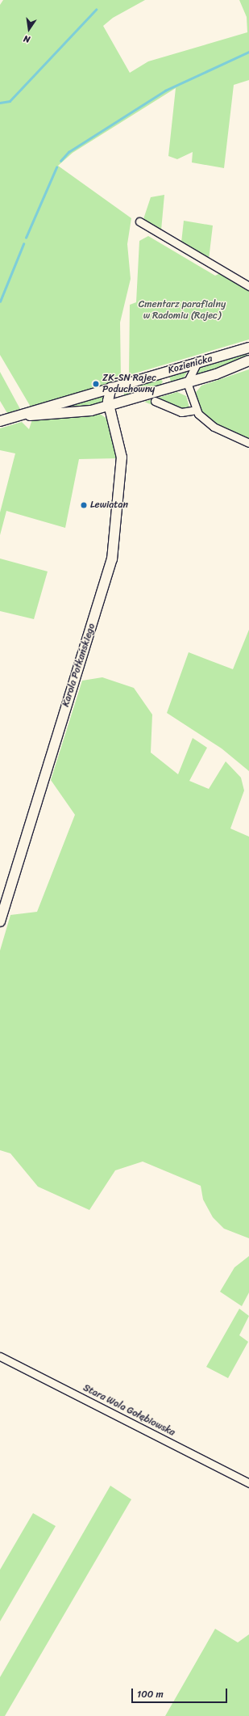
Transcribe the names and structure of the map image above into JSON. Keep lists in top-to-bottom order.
{
  "streets": {
    "street": ["Kozienicka", "Karola Potkańskiego", "Stara Wola Gołębiowska"]
  },
  "crossings": [
    ["Kozienicka", "Karola Potkańskiego"]
  ],
  "parks": ["Cmentarz parafialny w Radomiu (Rajec)"],
  "places": ["ZK-SN Rajec Poduchowny", "Lewiatan"],
  "scale_bar": "100 m",
  "north": "bottom"
}
